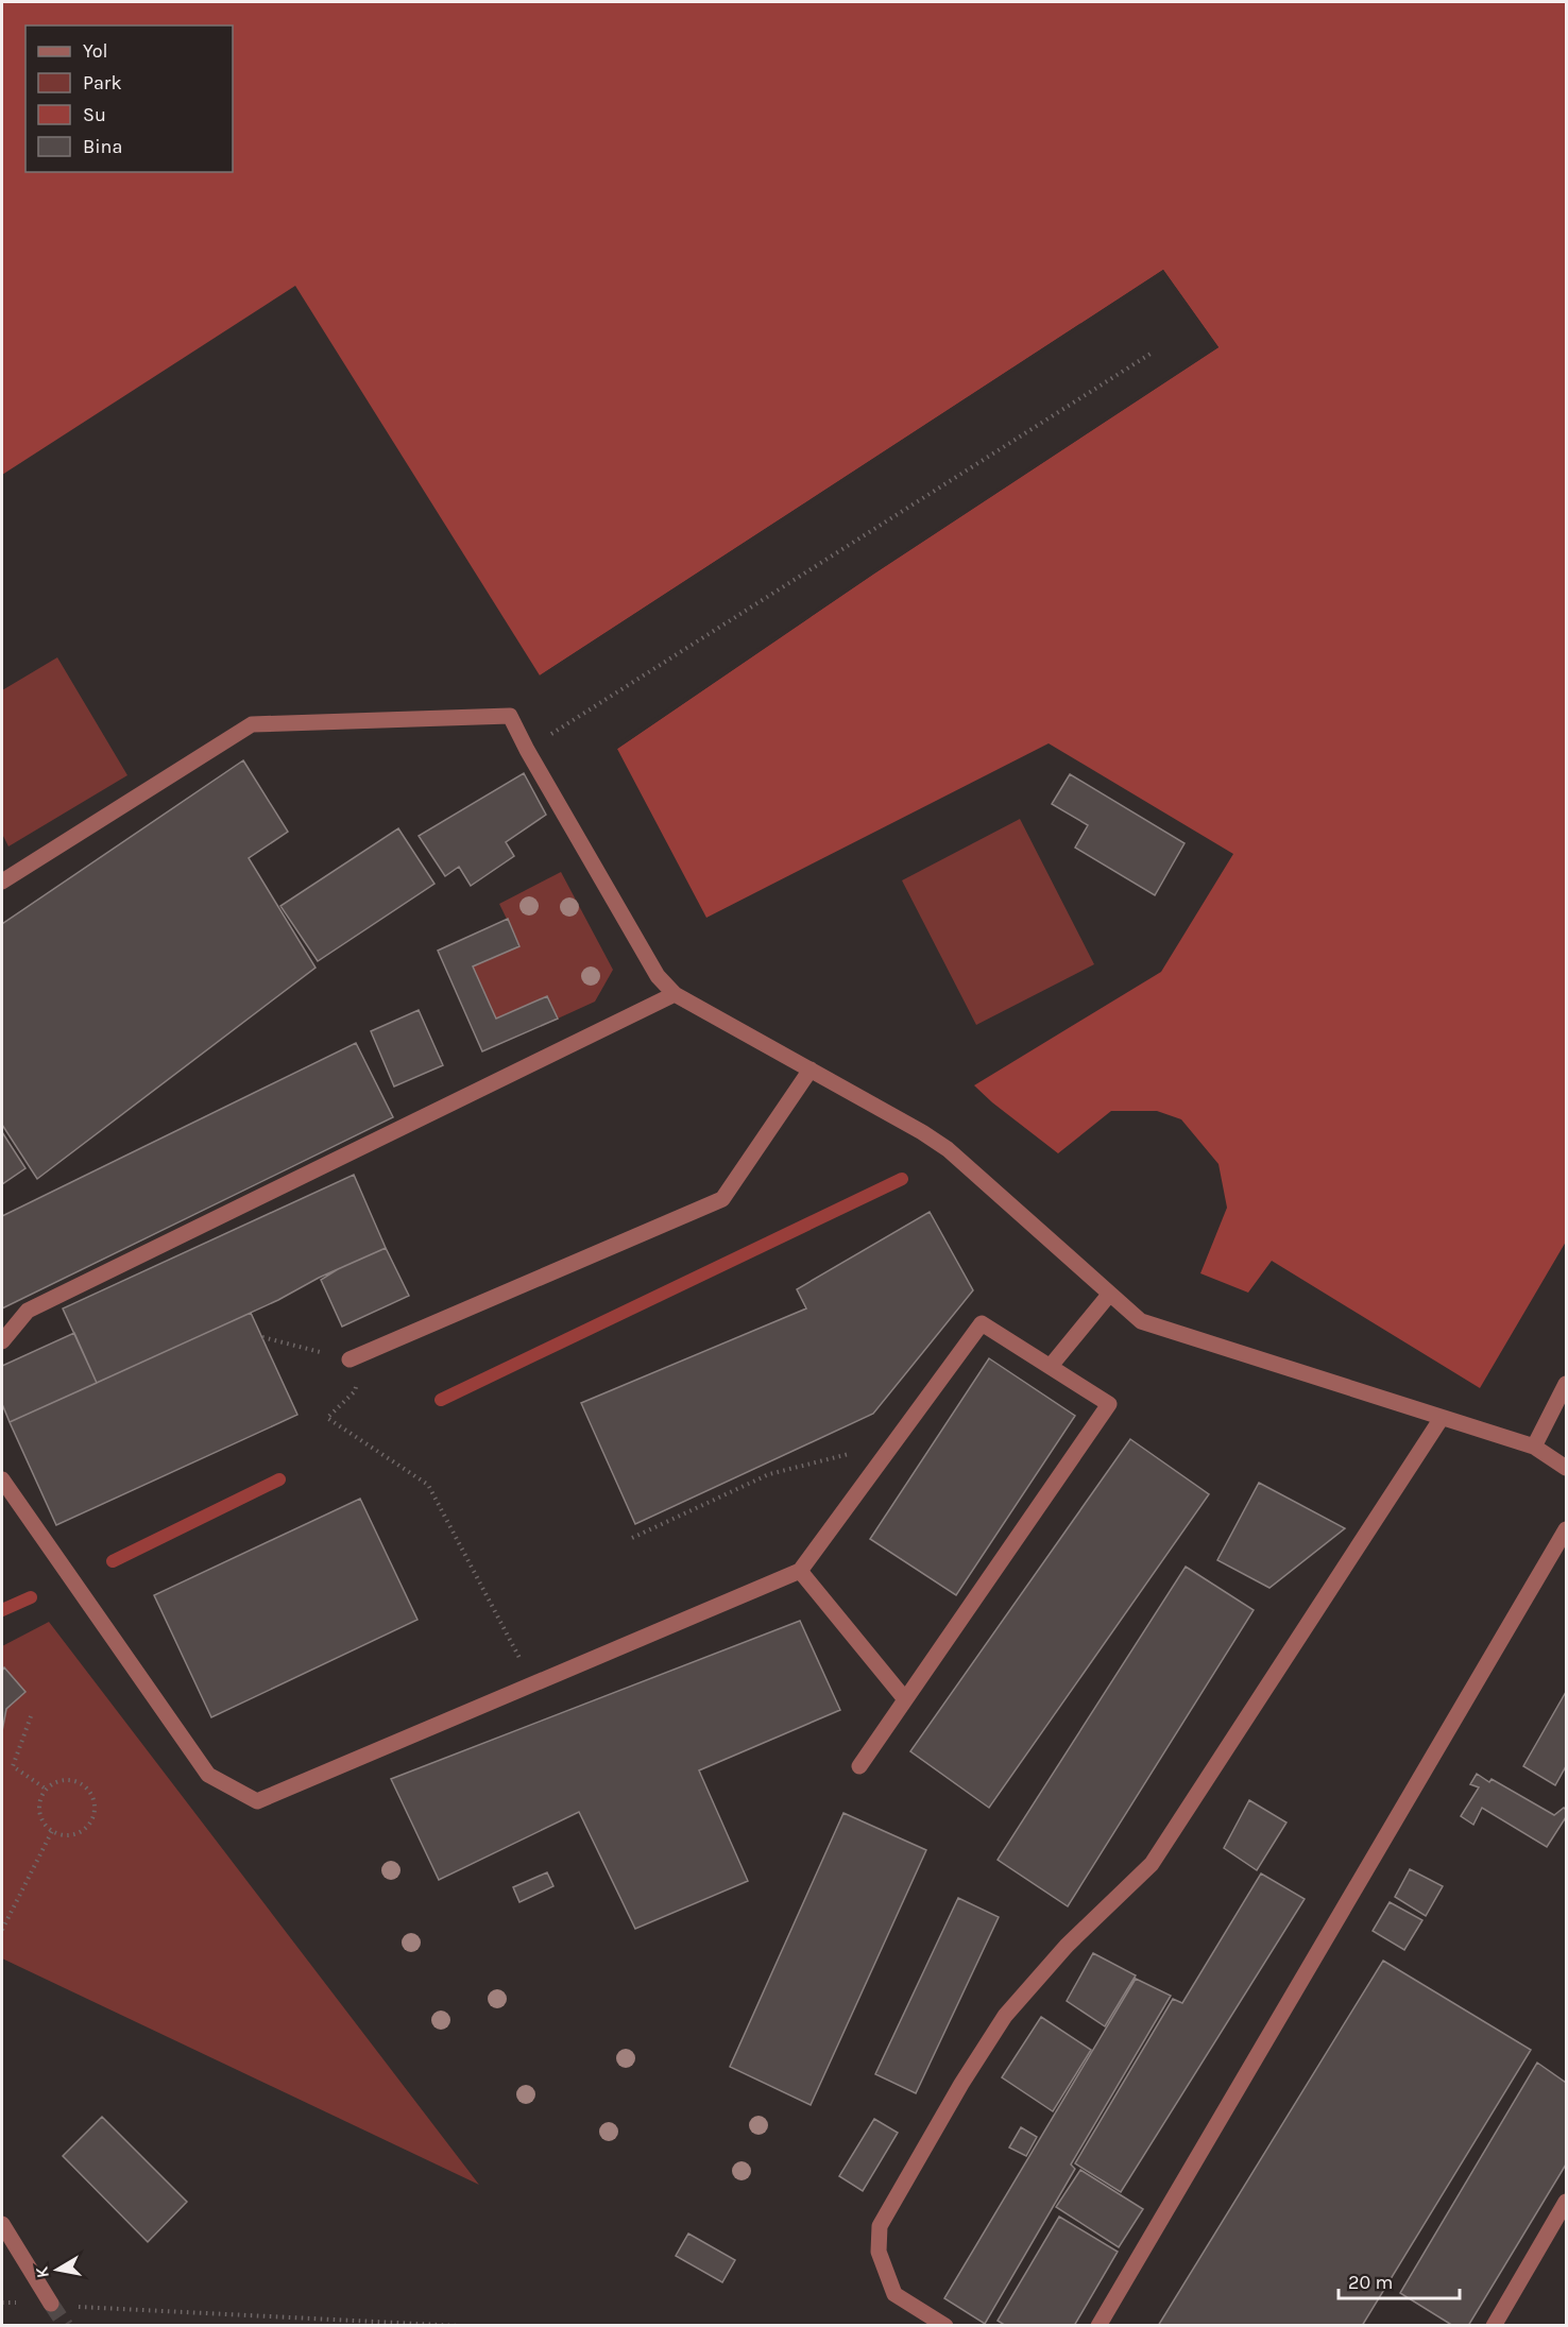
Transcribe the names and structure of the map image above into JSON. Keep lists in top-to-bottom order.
{
  "legend": [
    "Yol",
    "Park",
    "Su",
    "Bina"
  ],
  "scale_bar": "20 m",
  "north": "left"
}
